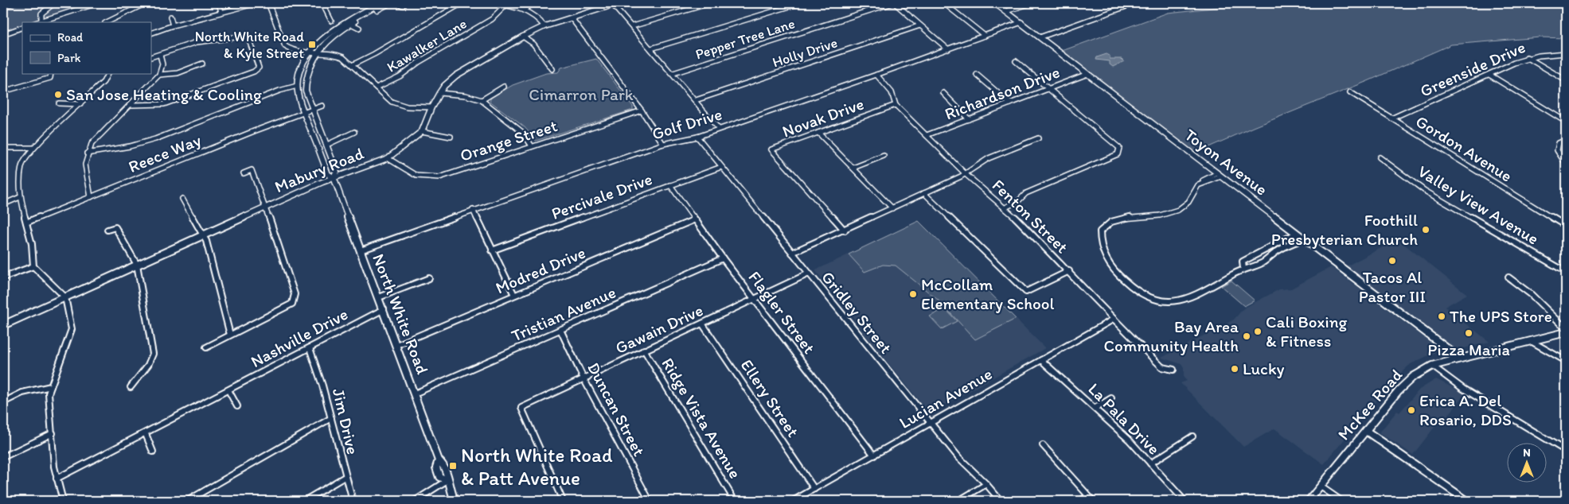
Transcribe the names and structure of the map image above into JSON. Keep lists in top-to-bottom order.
{
  "streets": {
    "street": [
      "Pepper Tree Lane",
      "Kawalker Lane",
      "Holly Drive",
      "Greenside Drive",
      "Richardson Drive",
      "Novak Drive",
      "Golf Drive",
      "Orange Street",
      "Gordon Avenue",
      "Reece Way",
      "Toyon Avenue",
      "Mabury Road",
      "Percivale Drive",
      "Valley View Avenue",
      "Fenton Street",
      "Modred Drive",
      "Flagler Street",
      "Gridley Street",
      "North White Road",
      "Tristian Avenue",
      "Gawain Drive",
      "Nashville Drive",
      "Ellery Street",
      "Lucian Avenue",
      "McKee Road",
      "Duncan Street",
      "Ridge Vista Avenue",
      "La Pala Drive",
      "Jim Drive"
    ]
  },
  "crossings": [
    ["Greenside Drive", "Gordon Avenue"],
    ["Richardson Drive", "Toyon Avenue"],
    ["Richardson Drive", "Fenton Street"],
    ["Novak Drive", "Fenton Street"],
    ["Golf Drive", "Toyon Avenue"],
    ["Golf Drive", "Fenton Street"],
    ["Golf Drive", "Gridley Street"],
    ["Golf Drive", "North White Road"],
    ["Orange Street", "Mabury Road"],
    ["Reece Way", "North White Road"],
    ["Toyon Avenue", "McKee Road"],
    ["Mabury Road", "North White Road"],
    ["Percivale Drive", "Flagler Street"],
    ["Percivale Drive", "Gridley Street"],
    ["Fenton Street", "Lucian Avenue"],
    ["Modred Drive", "Flagler Street"],
    ["Modred Drive", "North White Road"],
    ["Flagler Street", "Tristian Avenue"],
    ["Flagler Street", "Gawain Drive"],
    ["Flagler Street", "Lucian Avenue"],
    ["Gridley Street", "Gawain Drive"],
    ["Gridley Street", "Lucian Avenue"],
    ["North White Road", "Tristian Avenue"],
    ["North White Road", "Nashville Drive"],
    ["Tristian Avenue", "Duncan Street"],
    ["Gawain Drive", "Ellery Street"],
    ["Gawain Drive", "Duncan Street"],
    ["Gawain Drive", "Ridge Vista Avenue"],
    ["Nashville Drive", "Jim Drive"],
    ["Ellery Street", "Lucian Avenue"],
    ["Lucian Avenue", "La Pala Drive"]
  ],
  "parks": ["Cimarron Park"],
  "places": {
    "transit": ["North White Road & Kyle Street", "North White Road & Patt Avenue"],
    "other": [
      "San Jose Heating & Cooling",
      "Foothill Presbyterian Church",
      "Tacos Al Pastor III",
      "McCollam Elementary School",
      "The UPS Store",
      "Cali Boxing & Fitness",
      "Pizza Maria",
      "Bay Area Community Health",
      "Lucky",
      "Erica A. Del Rosario, DDS"
    ]
  },
  "legend": ["Road", "Park"],
  "north": "top"
}
